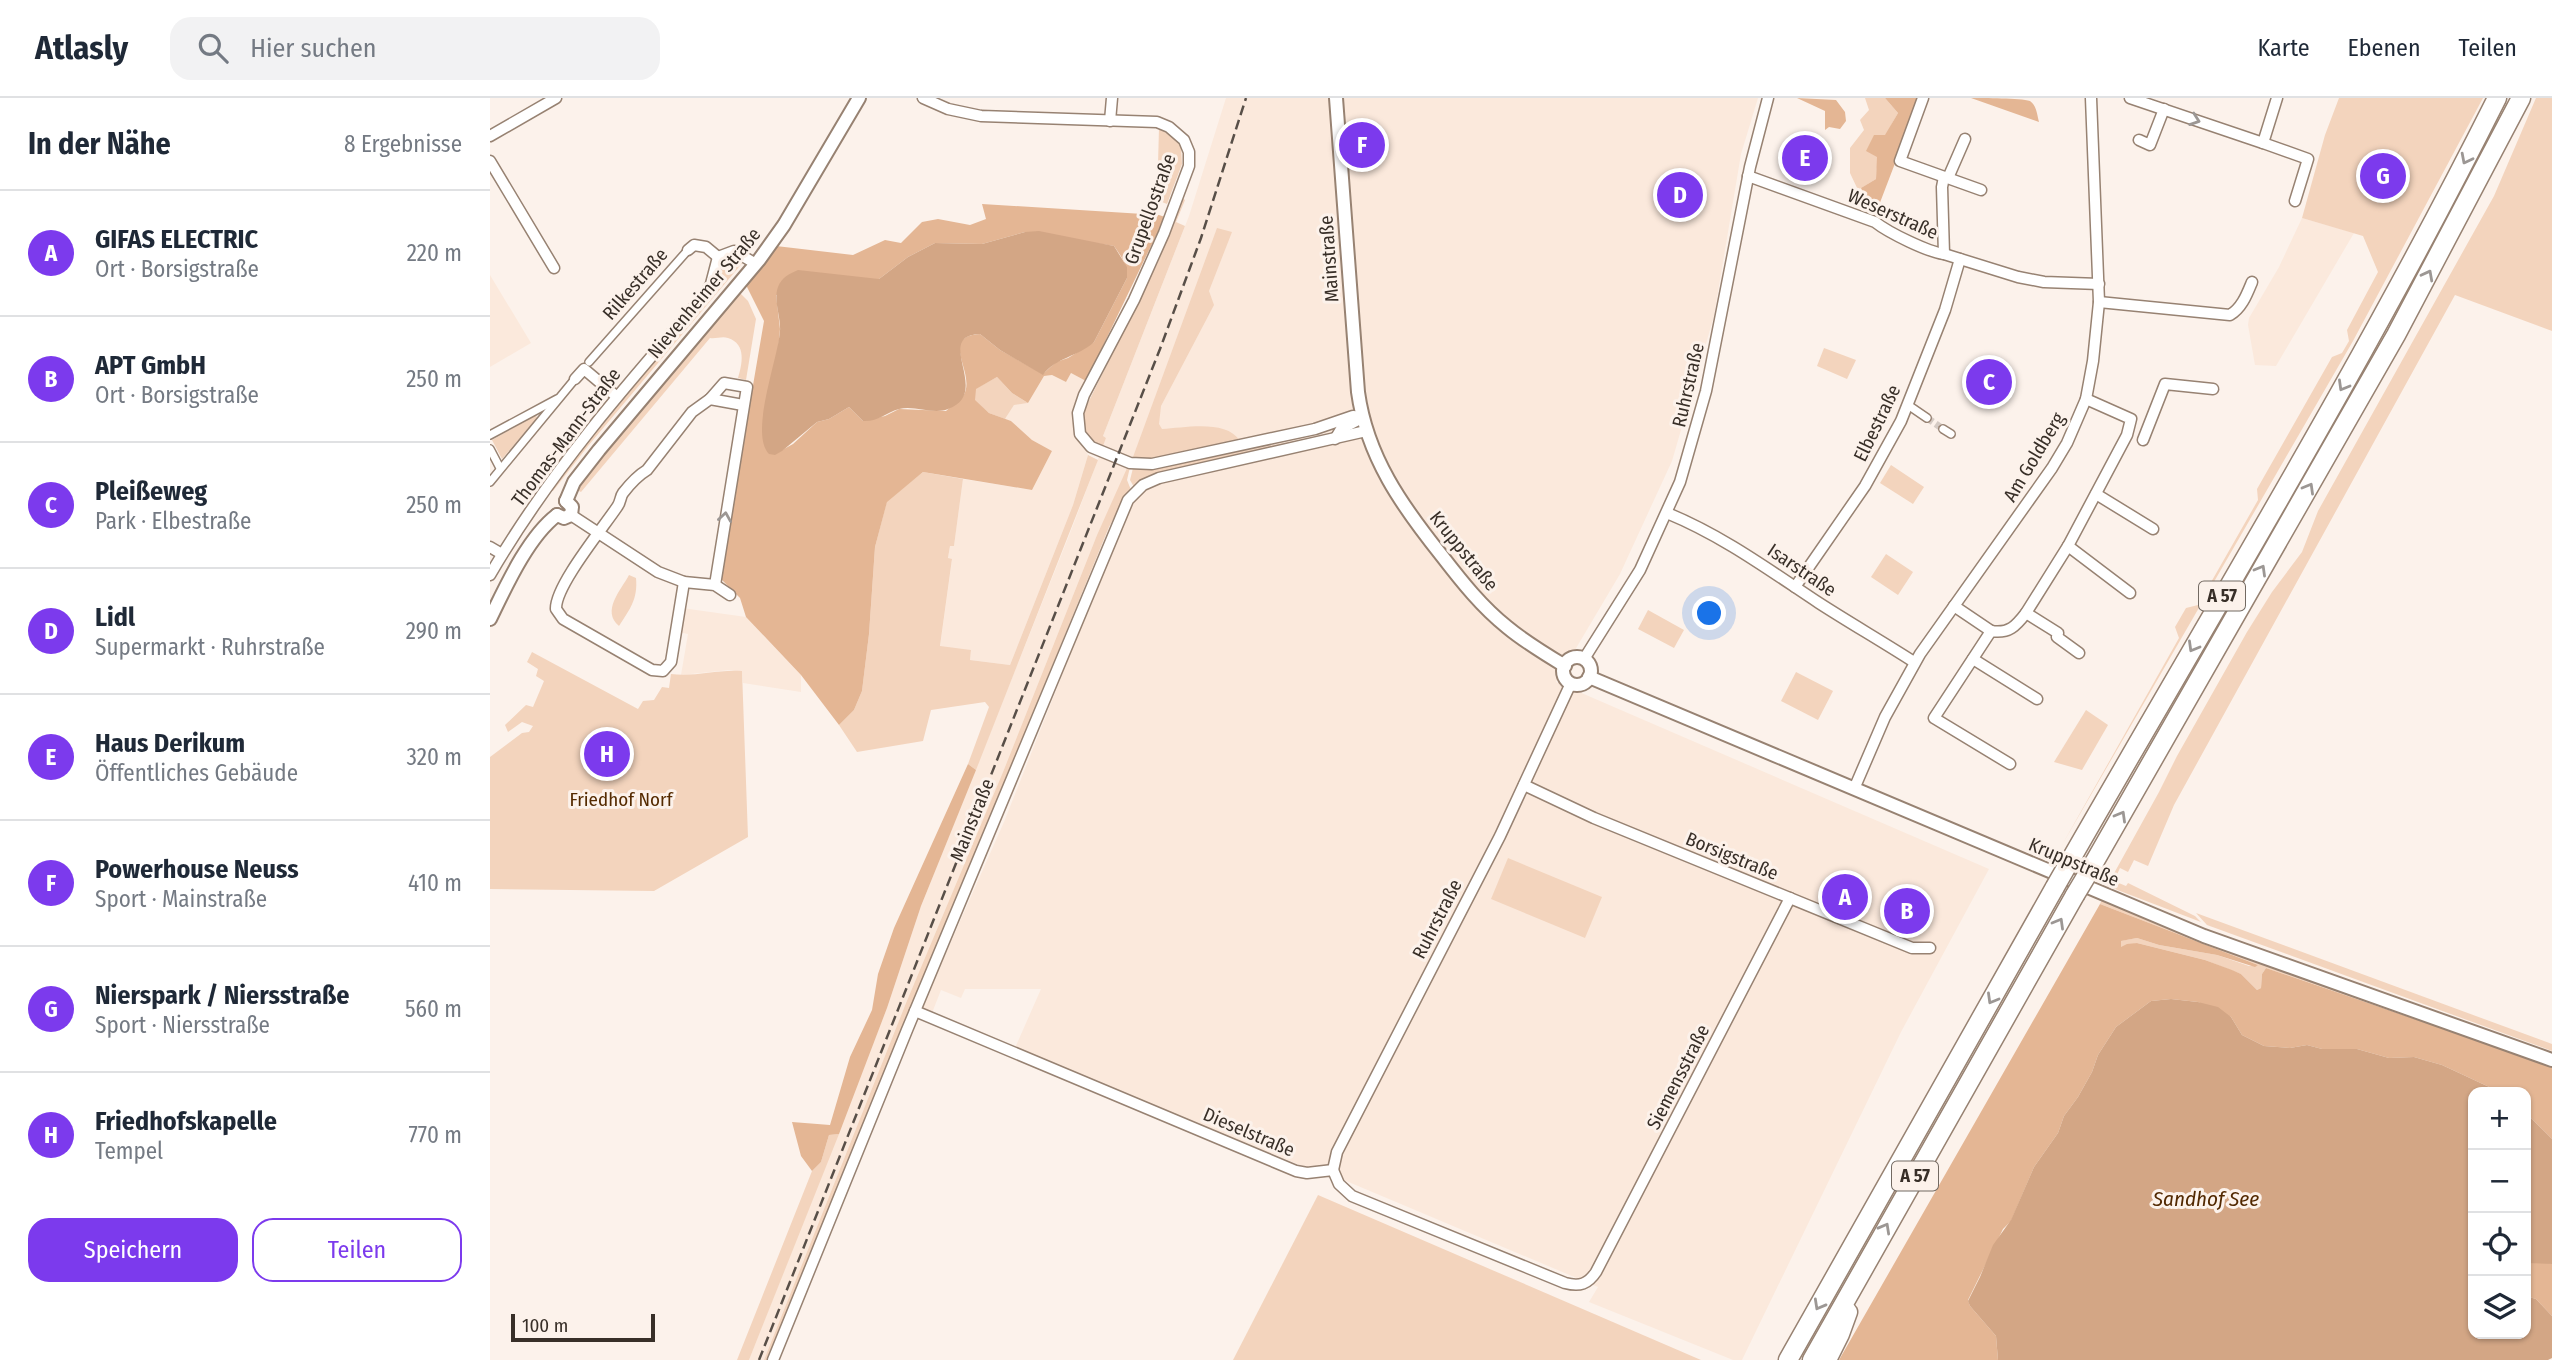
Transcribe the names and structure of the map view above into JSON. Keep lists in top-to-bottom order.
{
  "streets": {
    "highway": ["A 57"],
    "street": [
      "Grupellostraße",
      "Weserstraße",
      "Mainstraße",
      "Rilkestraße",
      "Nievenheimer Straße",
      "Ruhrstraße",
      "Elbestraße",
      "Thomas-Mann-Straße",
      "Am Goldberg",
      "Kruppstraße",
      "Isarstraße",
      "Borsigstraße",
      "Siemensstraße",
      "Dieselstraße"
    ]
  },
  "crossings": [
    ["Weserstraße", "Ruhrstraße"],
    ["Weserstraße", "Elbestraße"],
    ["Weserstraße", "Am Goldberg"],
    ["Mainstraße", "Kruppstraße"],
    ["Mainstraße", "Dieselstraße"],
    ["Rilkestraße", "Thomas-Mann-Straße"],
    ["Ruhrstraße", "Kruppstraße"],
    ["Ruhrstraße", "Isarstraße"],
    ["Ruhrstraße", "Borsigstraße"],
    ["Ruhrstraße", "Siemensstraße"],
    ["Ruhrstraße", "Dieselstraße"],
    ["Elbestraße", "Isarstraße"],
    ["Am Goldberg", "Kruppstraße"],
    ["Am Goldberg", "Isarstraße"],
    ["Borsigstraße", "Siemensstraße"],
    ["Siemensstraße", "Dieselstraße"]
  ],
  "water": ["Sandhof See"],
  "parks": ["Friedhof Norf"],
  "scale_bar": "100 m",
  "page": {
    "header": "Atlasly",
    "search": "Hier suchen",
    "nav": ["Karte", "Ebenen", "Teilen"],
    "heading": ["In der Nähe", "8 Ergebnisse"],
    "pins": [
      "F",
      "E",
      "G",
      "D",
      "C",
      "H",
      "A",
      "B"
    ],
    "list": [
      {
        "mark": "A",
        "name": "GIFAS ELECTRIC",
        "note": "Ort · Borsigstraße",
        "value": "220 m"
      },
      {
        "mark": "B",
        "name": "APT GmbH",
        "note": "Ort · Borsigstraße",
        "value": "250 m"
      },
      {
        "mark": "C",
        "name": "Pleißeweg",
        "note": "Park · Elbestraße",
        "value": "250 m"
      },
      {
        "mark": "D",
        "name": "Lidl",
        "note": "Supermarkt · Ruhrstraße",
        "value": "290 m"
      },
      {
        "mark": "E",
        "name": "Haus Derikum",
        "note": "Öffentliches Gebäude",
        "value": "320 m"
      },
      {
        "mark": "F",
        "name": "Powerhouse Neuss",
        "note": "Sport · Mainstraße",
        "value": "410 m"
      },
      {
        "mark": "G",
        "name": "Nierspark / Niersstraße",
        "note": "Sport · Niersstraße",
        "value": "560 m"
      },
      {
        "mark": "H",
        "name": "Friedhofskapelle",
        "note": "Tempel",
        "value": "770 m"
      }
    ],
    "map_buttons": ["+", "−"],
    "buttons": ["Speichern", "Teilen"],
    "scale": "100 m"
  }
}
